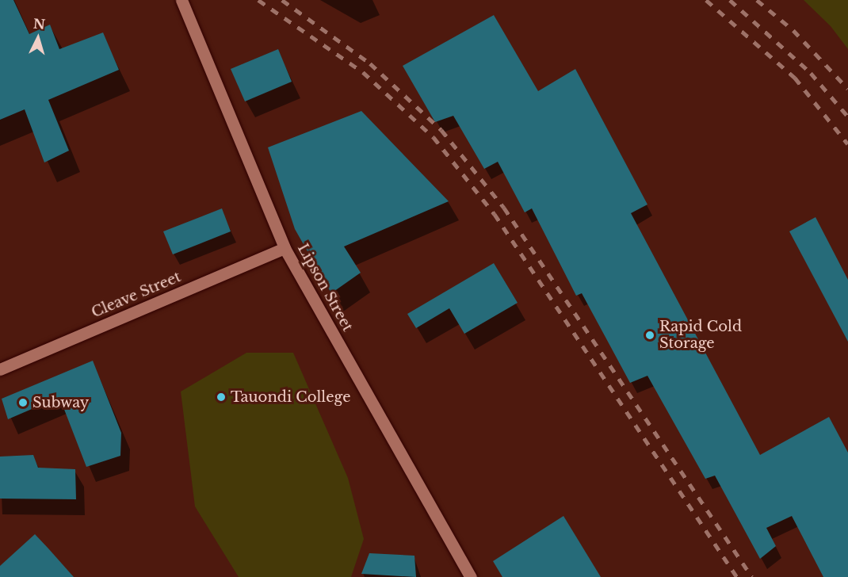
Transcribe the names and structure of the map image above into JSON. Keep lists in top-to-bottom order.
{
  "streets": {
    "street": ["Lipson Street", "Cleave Street"]
  },
  "crossings": [
    ["Lipson Street", "Cleave Street"]
  ],
  "places": ["Rapid Cold Storage", "Tauondi College", "Subway"],
  "north": "top"
}
